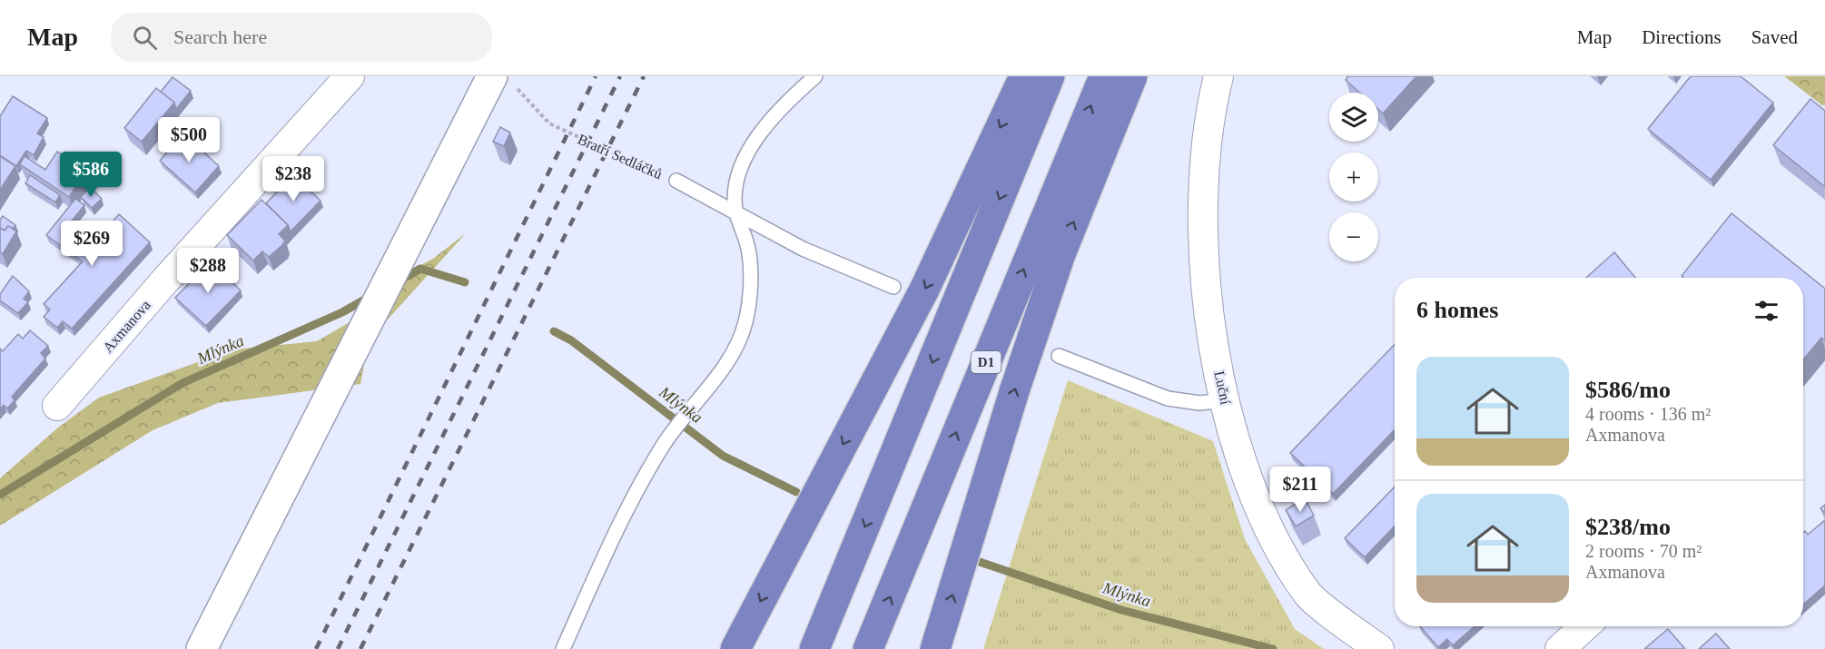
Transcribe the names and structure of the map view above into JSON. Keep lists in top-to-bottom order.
{
  "streets": {
    "highway": ["D1"],
    "street": ["Axmanova", "Luční"],
    "lane": ["Bratří Sedláčků"]
  },
  "water": ["Mlýnka"],
  "page": {
    "header": "Map",
    "search": "Search here",
    "nav": ["Map", "Directions", "Saved"],
    "map_buttons": ["+", "−"],
    "price": [
      "$500",
      "$586",
      "$238",
      "$269",
      "$288",
      "$211"
    ],
    "heading": "6 homes",
    "list": [
      {
        "name": "$586/mo",
        "note": "4 rooms · 136 m² · Axmanova"
      },
      {
        "name": "$238/mo",
        "note": "2 rooms · 70 m² · Axmanova"
      }
    ]
  }
}
